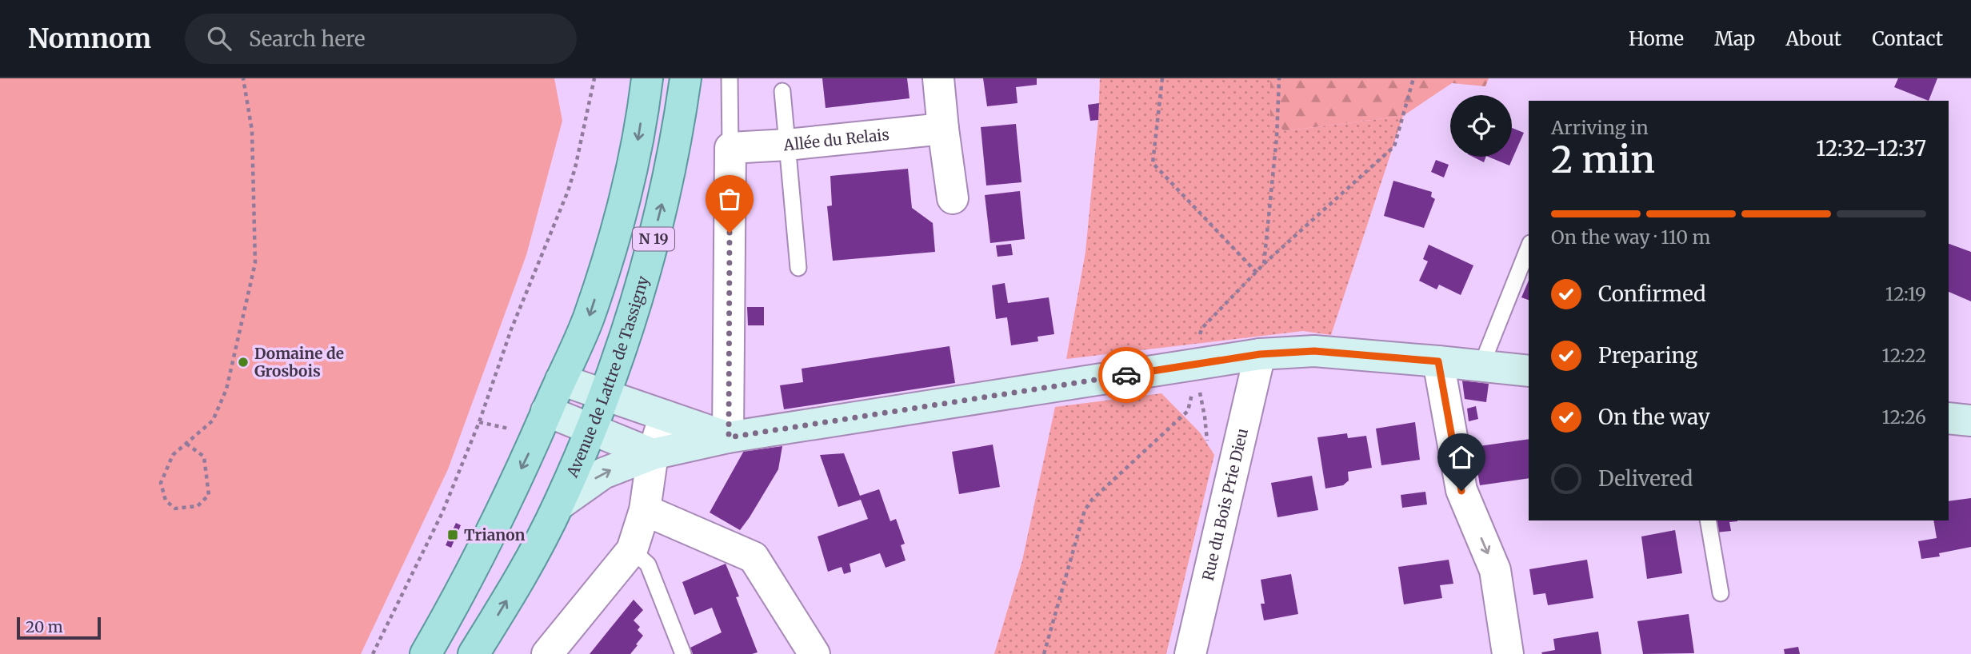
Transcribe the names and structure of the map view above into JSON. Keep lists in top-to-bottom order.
{
  "streets": {
    "main road": ["N 19", "Avenue de Lattre de Tassigny"],
    "street": ["Allée du Relais", "Rue du Bois Prie Dieu"]
  },
  "places": {
    "other": ["Domaine de Grosbois"],
    "transit": ["Trianon"]
  },
  "scale_bar": "20 m",
  "page": {
    "header": "Nomnom",
    "search": "Search here",
    "nav": [
      "Home",
      "Map",
      "About",
      "Contact"
    ],
    "heading": ["2 min", "Arriving in", "12:32–12:37"],
    "bar": "On the way · 110 m",
    "list": [
      ["Confirmed", "12:19"],
      ["Preparing", "12:22"],
      ["On the way", "12:26"],
      "Delivered"
    ],
    "scale": "20 m"
  }
}
